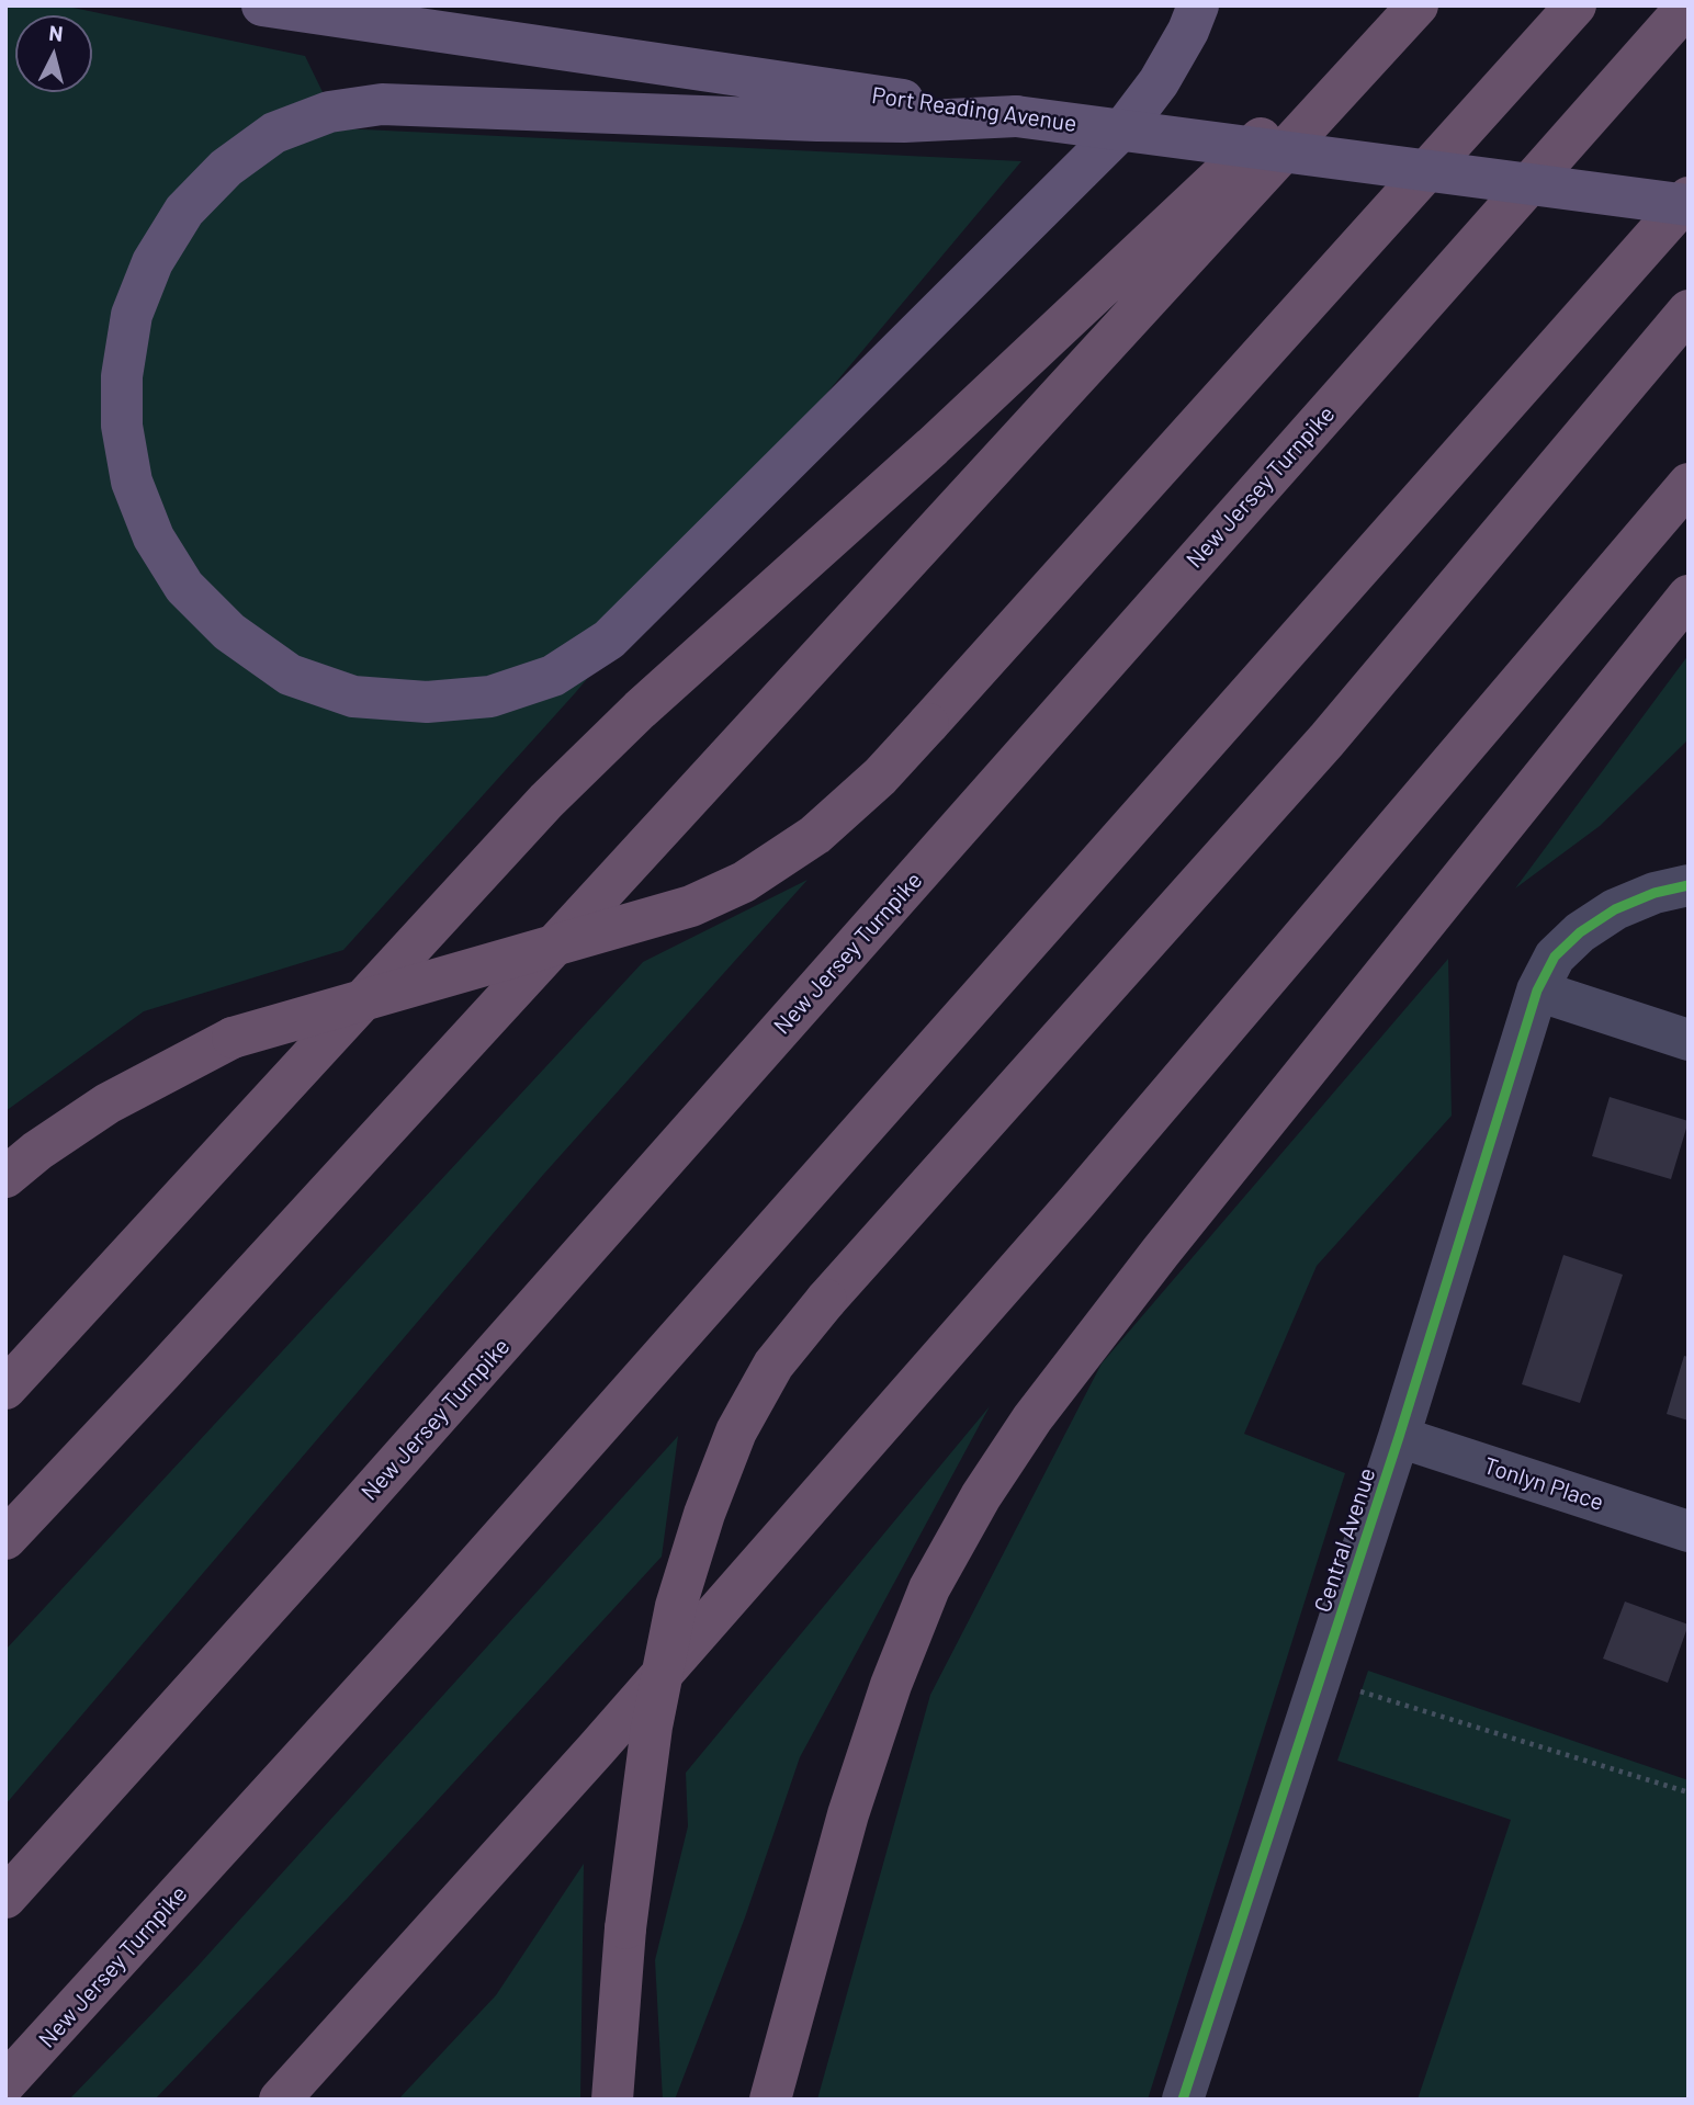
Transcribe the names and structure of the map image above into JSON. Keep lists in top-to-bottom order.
{
  "streets": {
    "highway": ["New Jersey Turnpike"],
    "main road": ["Port Reading Avenue"],
    "street": ["Tonlyn Place", "Central Avenue"]
  },
  "crossings": [
    ["Tonlyn Place", "Central Avenue"]
  ],
  "north": "top"
}
